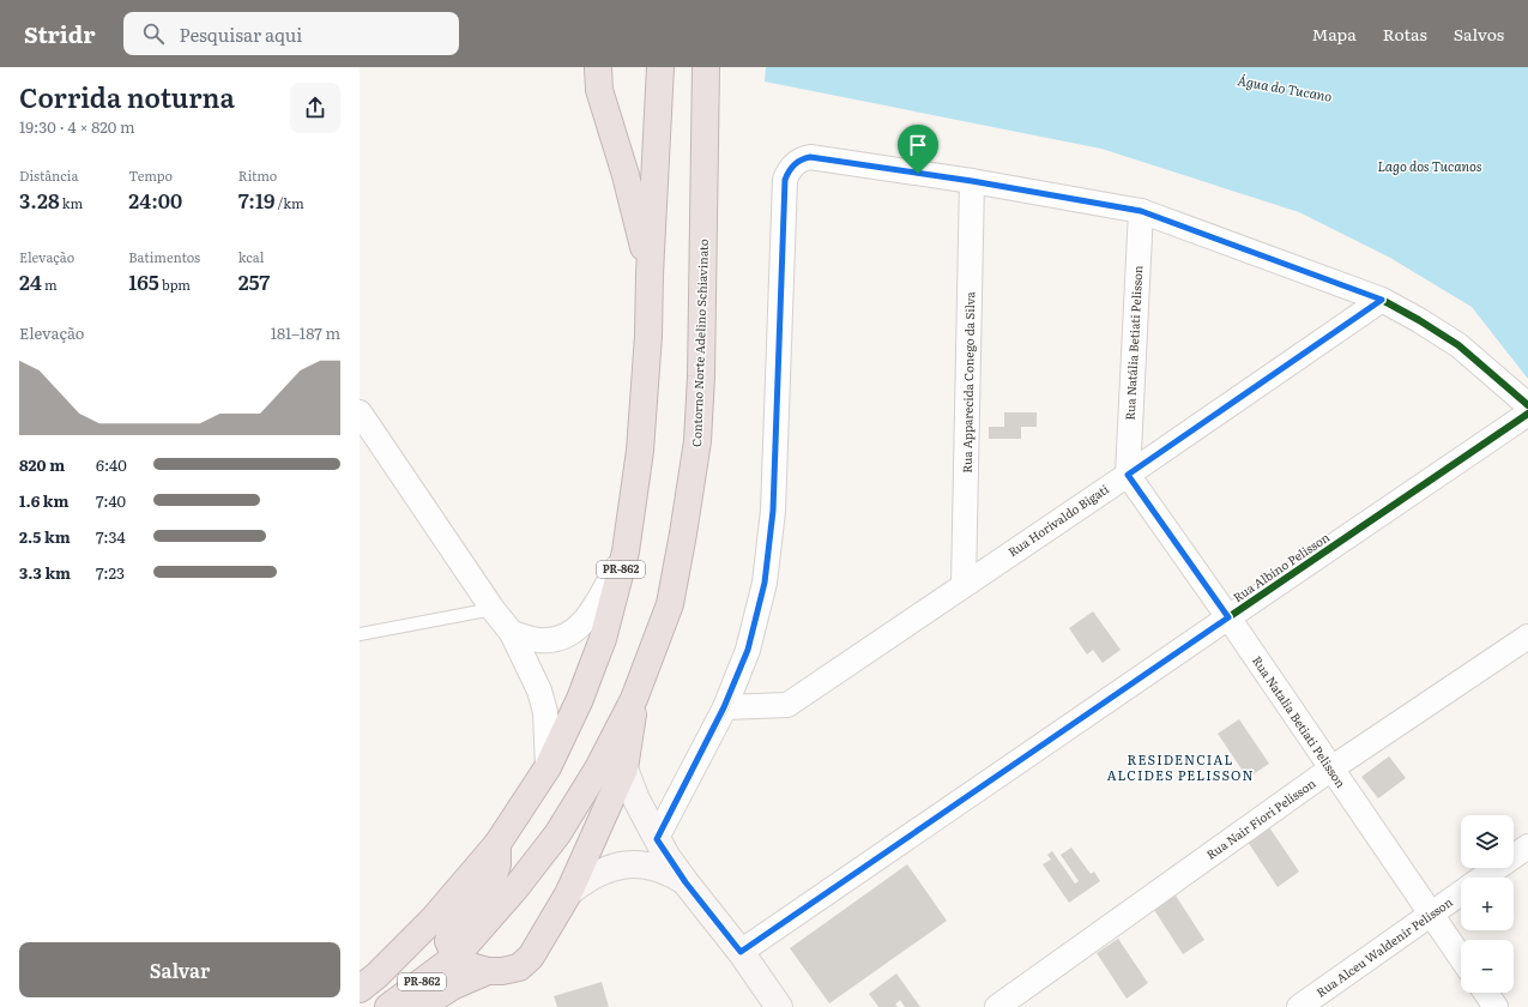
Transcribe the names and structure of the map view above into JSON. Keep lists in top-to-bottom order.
{
  "streets": {
    "highway": ["Contorno Norte Adelino Schiavinato", "PR-862"],
    "street": [
      "Rua Natália Betiati Pelisson",
      "Rua Apparecida Conego da Silva",
      "Rua Horivaldo Bigati",
      "Rua Albino Pelisson",
      "Rua Natalia Betiati Pelisson",
      "Rua Nair Fiori Pelisson",
      "Rua Alceu Waldenir Pelisson"
    ]
  },
  "crossings": [
    ["Rua Natália Betiati Pelisson", "Rua Horivaldo Bigati"],
    ["Rua Natália Betiati Pelisson", "Rua Natalia Betiati Pelisson"],
    ["Rua Apparecida Conego da Silva", "Rua Horivaldo Bigati"],
    ["Rua Horivaldo Bigati", "Rua Natalia Betiati Pelisson"],
    ["Rua Albino Pelisson", "Rua Natalia Betiati Pelisson"],
    ["Rua Natalia Betiati Pelisson", "Rua Nair Fiori Pelisson"],
    ["Rua Natalia Betiati Pelisson", "Rua Alceu Waldenir Pelisson"]
  ],
  "districts": ["RESIDENCIAL ALCIDES PELISSON"],
  "water": ["Água do Tucano", "Lago dos Tucanos"],
  "page": {
    "header": "Stridr",
    "search": "Pesquisar aqui",
    "nav": ["Mapa", "Rotas", "Salvos"],
    "heading": ["Corrida noturna", "19:30 · 4 × 820 m"],
    "stats": [
      ["Distância", "3.28 km"],
      ["Tempo", "24:00"],
      ["Ritmo", "7:19 /km"],
      ["Elevação", "24 m"],
      ["Batimentos", "165 bpm"],
      ["kcal", "257"]
    ],
    "chart": ["Elevação", "181–187 m"],
    "list": [
      {
        "name": "820 m",
        "note": "6:40"
      },
      {
        "name": "1.6 km",
        "note": "7:40"
      },
      {
        "name": "2.5 km",
        "note": "7:34"
      },
      {
        "name": "3.3 km",
        "note": "7:23"
      }
    ],
    "map_buttons": ["+", "−"],
    "buttons": "Salvar"
  }
}
